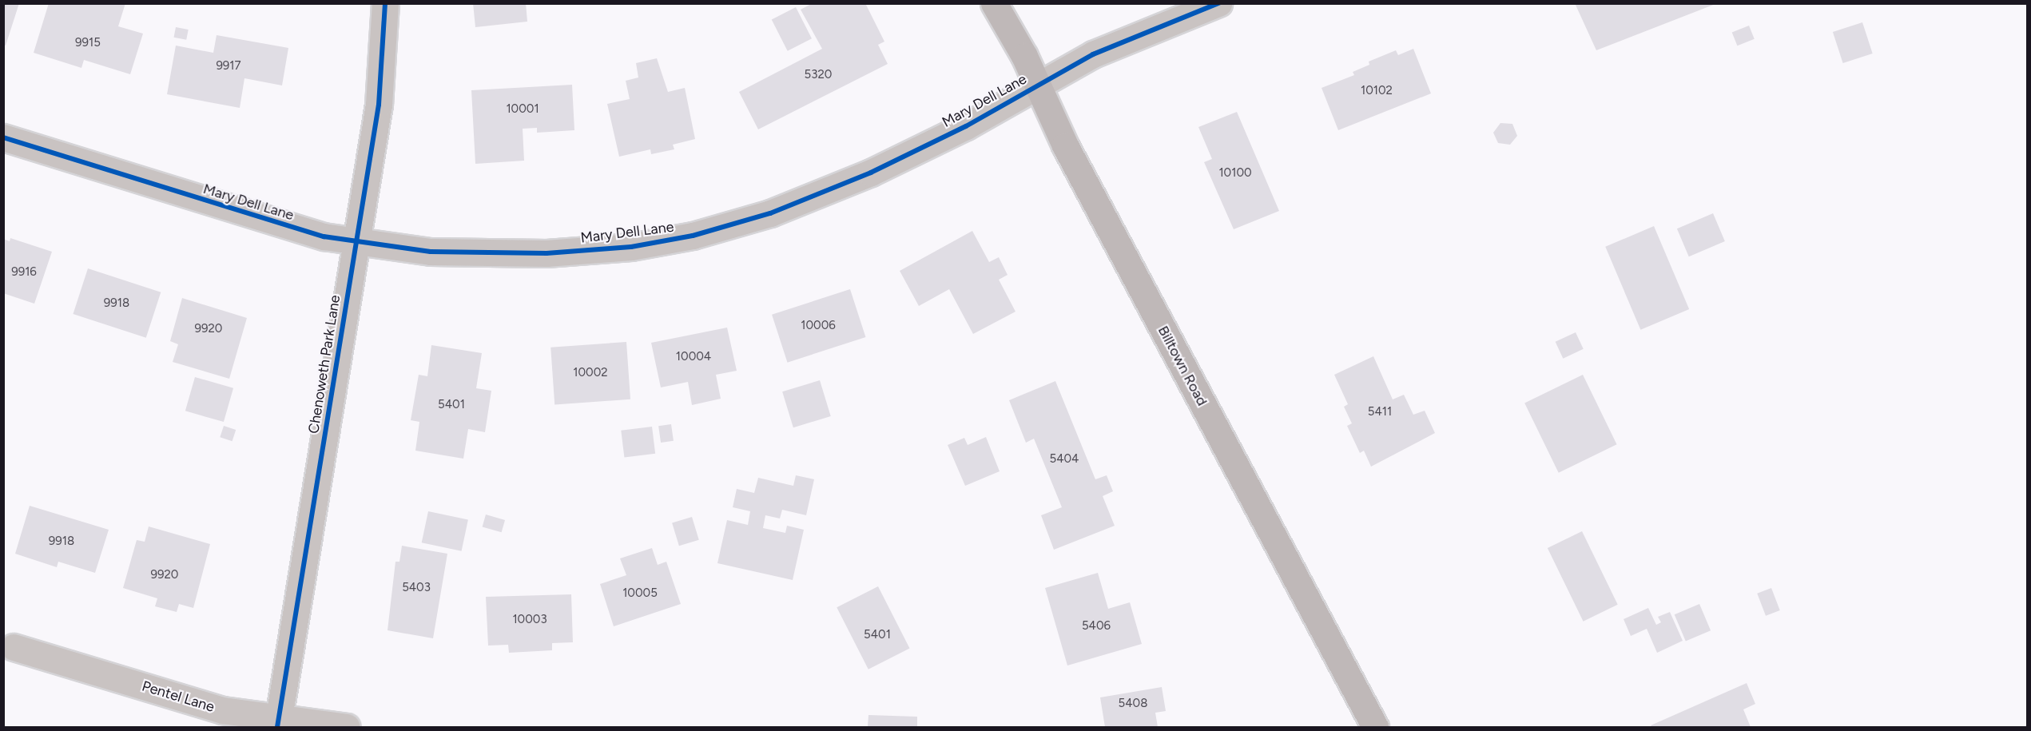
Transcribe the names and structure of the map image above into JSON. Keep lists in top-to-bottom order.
{
  "streets": {
    "main road": ["Billtown Road"],
    "street": ["Mary Dell Lane", "Chenoweth Park Lane", "Pentel Lane"]
  },
  "crossings": [
    ["Mary Dell Lane", "Chenoweth Park Lane"],
    ["Mary Dell Lane", "Billtown Road"],
    ["Chenoweth Park Lane", "Pentel Lane"]
  ],
  "house_numbers": [
    "9915",
    "9917",
    "5320",
    "10102",
    "10001",
    "10100",
    "9916",
    "9918",
    "10006",
    "9920",
    "10004",
    "10002",
    "5401",
    "5411",
    "5404",
    "9918",
    "9920",
    "5403",
    "10005",
    "10003",
    "5406",
    "5401",
    "5408"
  ]
}
